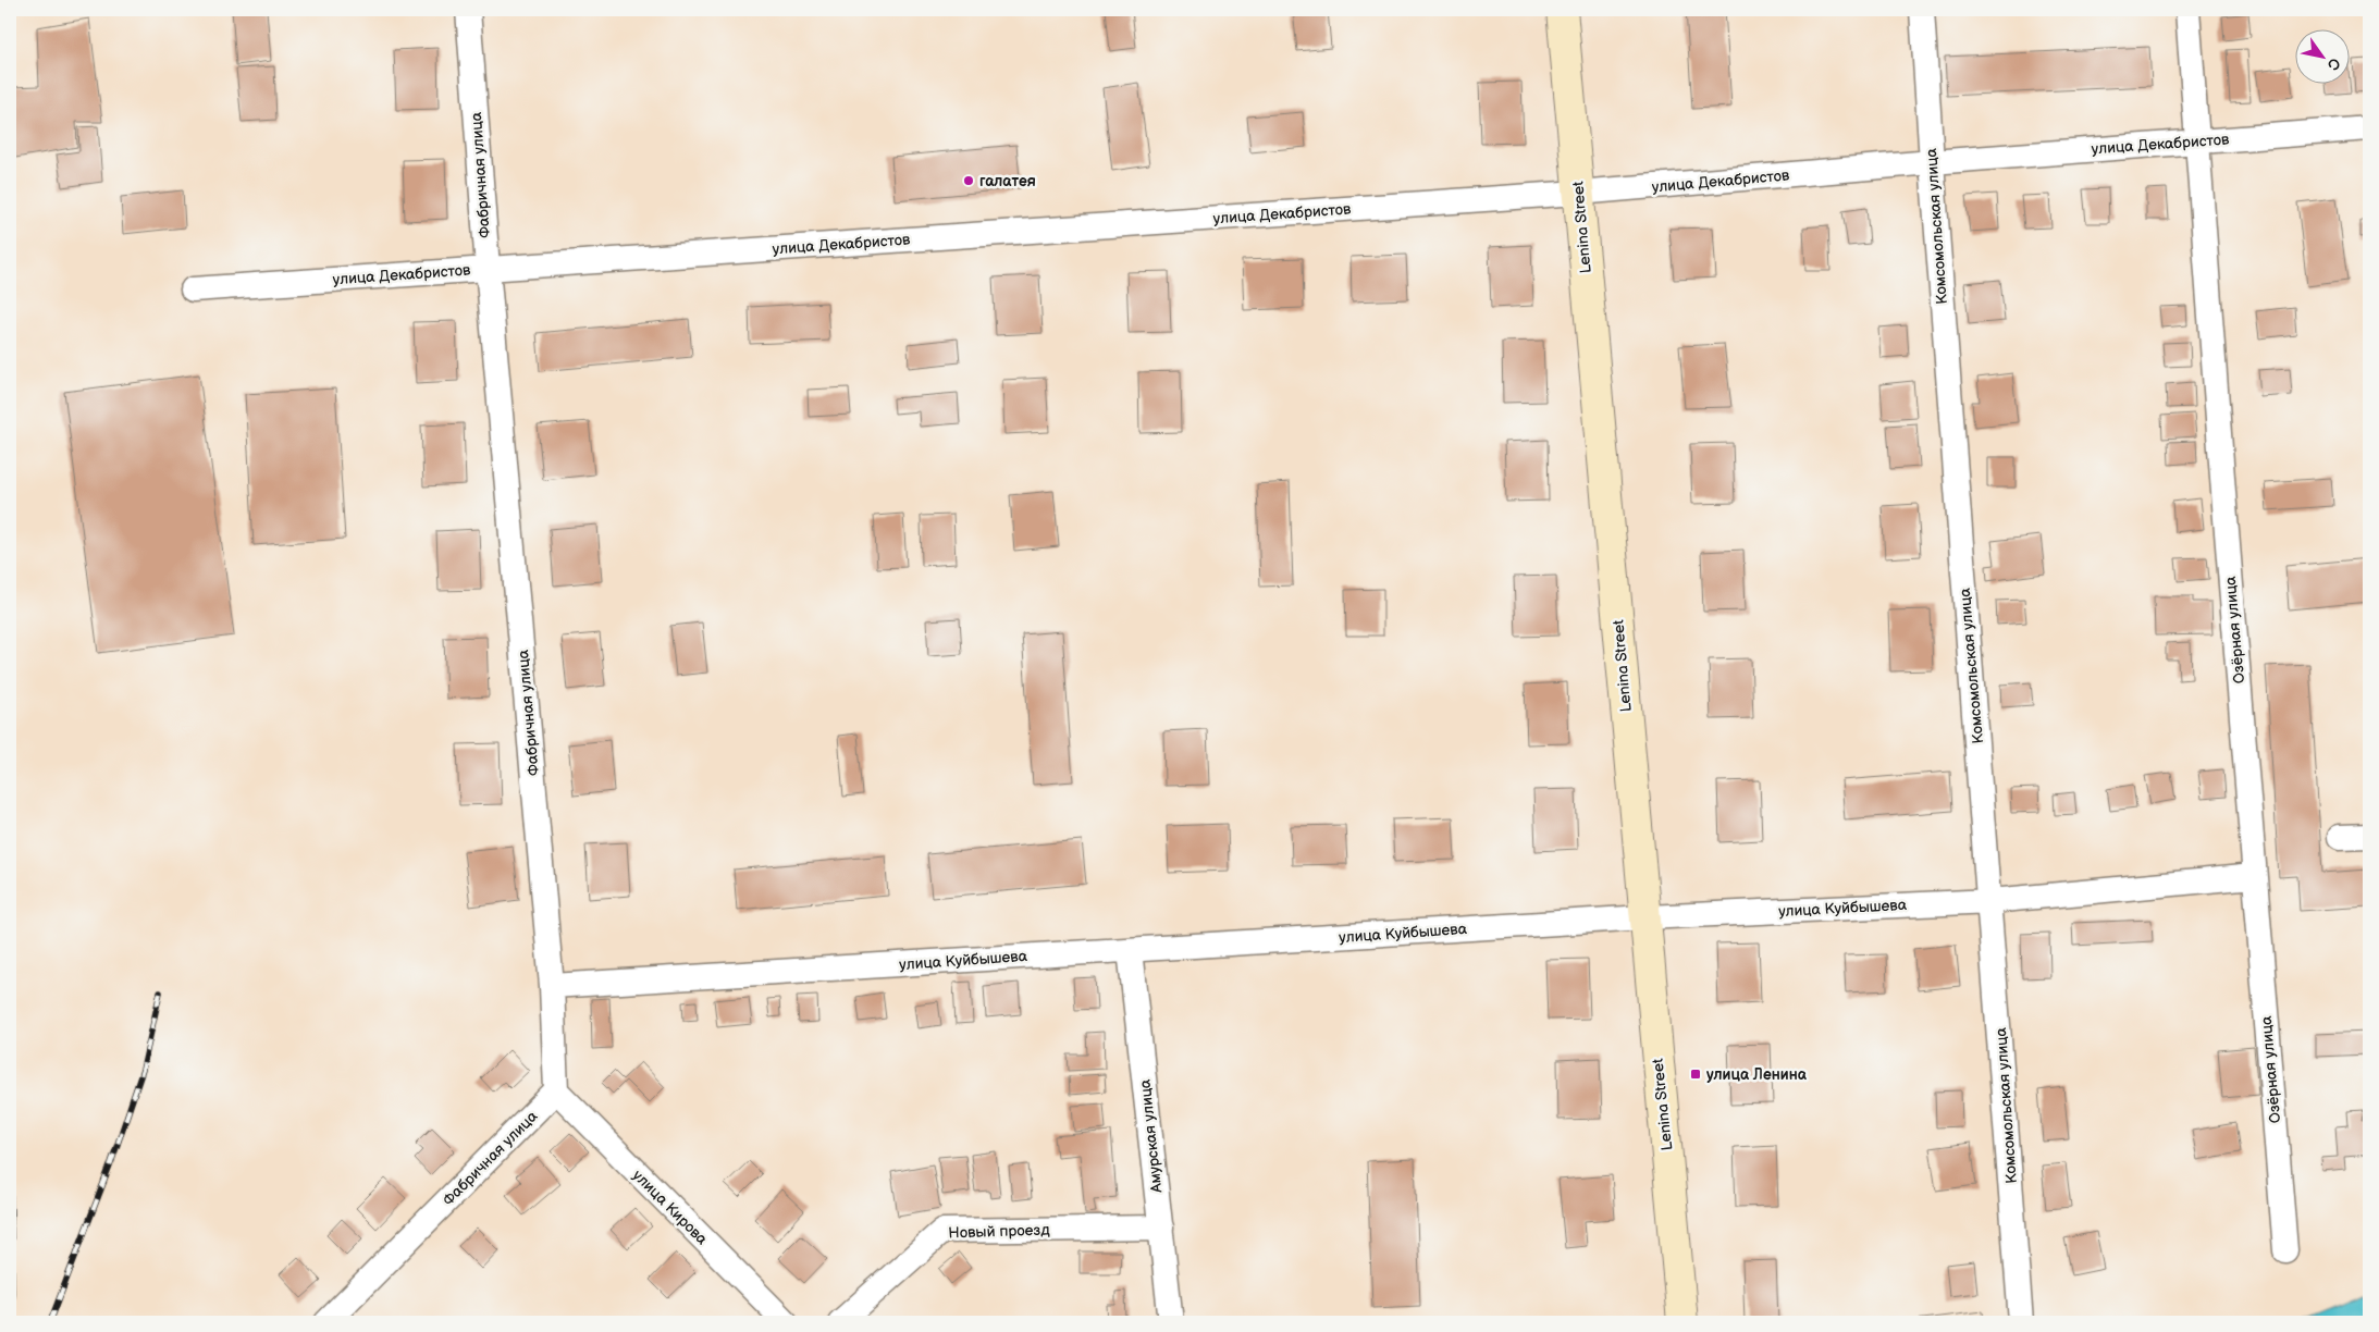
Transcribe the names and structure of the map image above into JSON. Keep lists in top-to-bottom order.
{
  "streets": {
    "main road": ["Lenina Street"],
    "street": [
      "улица Декабристов",
      "Фабричная улица",
      "Комсомольская улица",
      "Озёрная улица",
      "улица Куйбышева",
      "Амурская улица",
      "улица Кирова",
      "Новый проезд"
    ]
  },
  "crossings": [
    ["улица Декабристов", "Фабричная улица"],
    ["улица Декабристов", "Комсомольская улица"],
    ["улица Декабристов", "Lenina Street"],
    ["улица Декабристов", "Озёрная улица"],
    ["Фабричная улица", "улица Куйбышева"],
    ["Фабричная улица", "улица Кирова"],
    ["Комсомольская улица", "улица Куйбышева"],
    ["Lenina Street", "улица Куйбышева"],
    ["Озёрная улица", "улица Куйбышева"],
    ["улица Куйбышева", "Амурская улица"],
    ["Амурская улица", "Новый проезд"]
  ],
  "places": {
    "other": ["галатея"],
    "transit": ["улица Ленина"]
  },
  "north": "bottom right"
}
